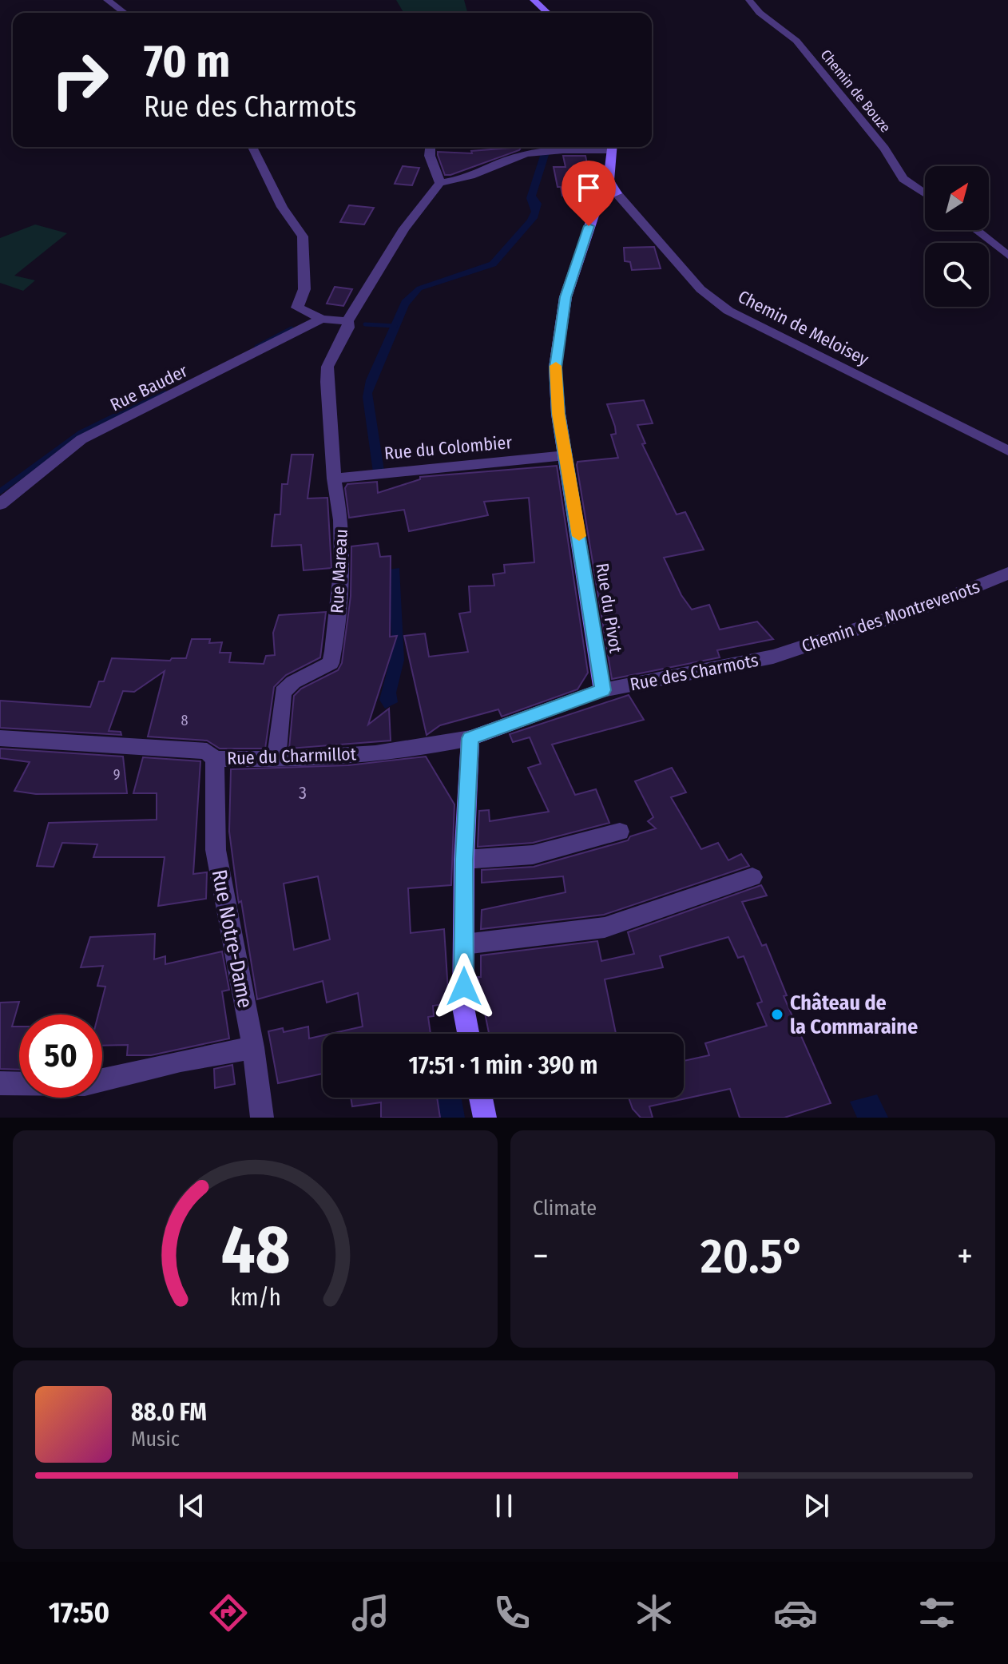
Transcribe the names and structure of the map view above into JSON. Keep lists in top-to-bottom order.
{
  "streets": {
    "main road": ["Rue du Pivot", "Rue des Charmots"],
    "street": [
      "Chemin de Bouze",
      "Chemin de Meloisey",
      "Rue Bauder",
      "Rue du Colombier",
      "Rue Mareau",
      "Chemin des Montrevenots",
      "Rue du Charmillot",
      "Rue Notre-Dame"
    ]
  },
  "crossings": [
    ["Chemin de Meloisey", "Rue du Pivot"],
    ["Rue du Colombier", "Rue Mareau"],
    ["Rue du Colombier", "Rue du Pivot"],
    ["Rue Mareau", "Rue du Charmillot"],
    ["Rue du Pivot", "Rue des Charmots"],
    ["Chemin des Montrevenots", "Rue des Charmots"],
    ["Rue des Charmots", "Rue du Charmillot"],
    ["Rue du Charmillot", "Rue Notre-Dame"]
  ],
  "places": ["Château de la Commaraine"],
  "house_numbers": ["8", "9", "3"],
  "north": "top right",
  "page": {
    "turn": ["70 m", "Rue des Charmots"],
    "limit": "50",
    "trip": "17:51 · 1 min · 390 m",
    "tile": "Climate",
    "heat": ["−", "20.5°", "+"],
    "song": ["88.0 FM", "Music"],
    "tabs": "17:50",
    "gauge": ["48", "km/h"]
  }
}
